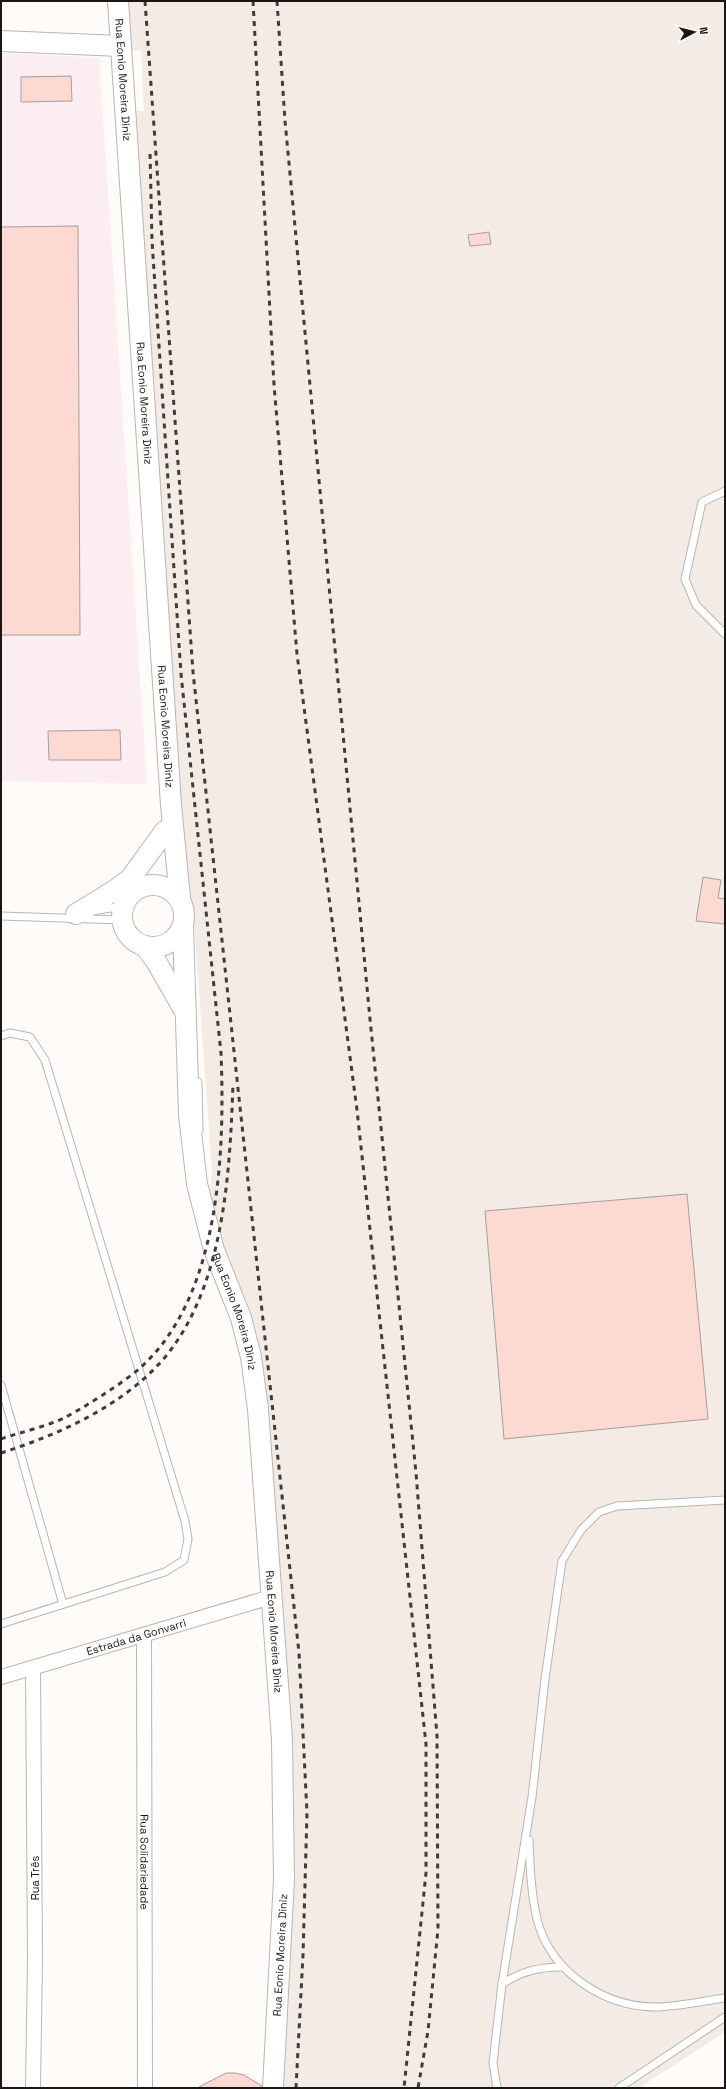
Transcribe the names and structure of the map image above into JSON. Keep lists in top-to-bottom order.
{
  "streets": {
    "main road": ["Rua Eonio Moreira Diniz"],
    "street": ["Estrada da Gonvarri", "Rua Solidariedade", "Rua Três"]
  },
  "crossings": [
    ["Rua Eonio Moreira Diniz", "Estrada da Gonvarri"],
    ["Estrada da Gonvarri", "Rua Solidariedade"],
    ["Estrada da Gonvarri", "Rua Três"]
  ],
  "north": "right"
}
